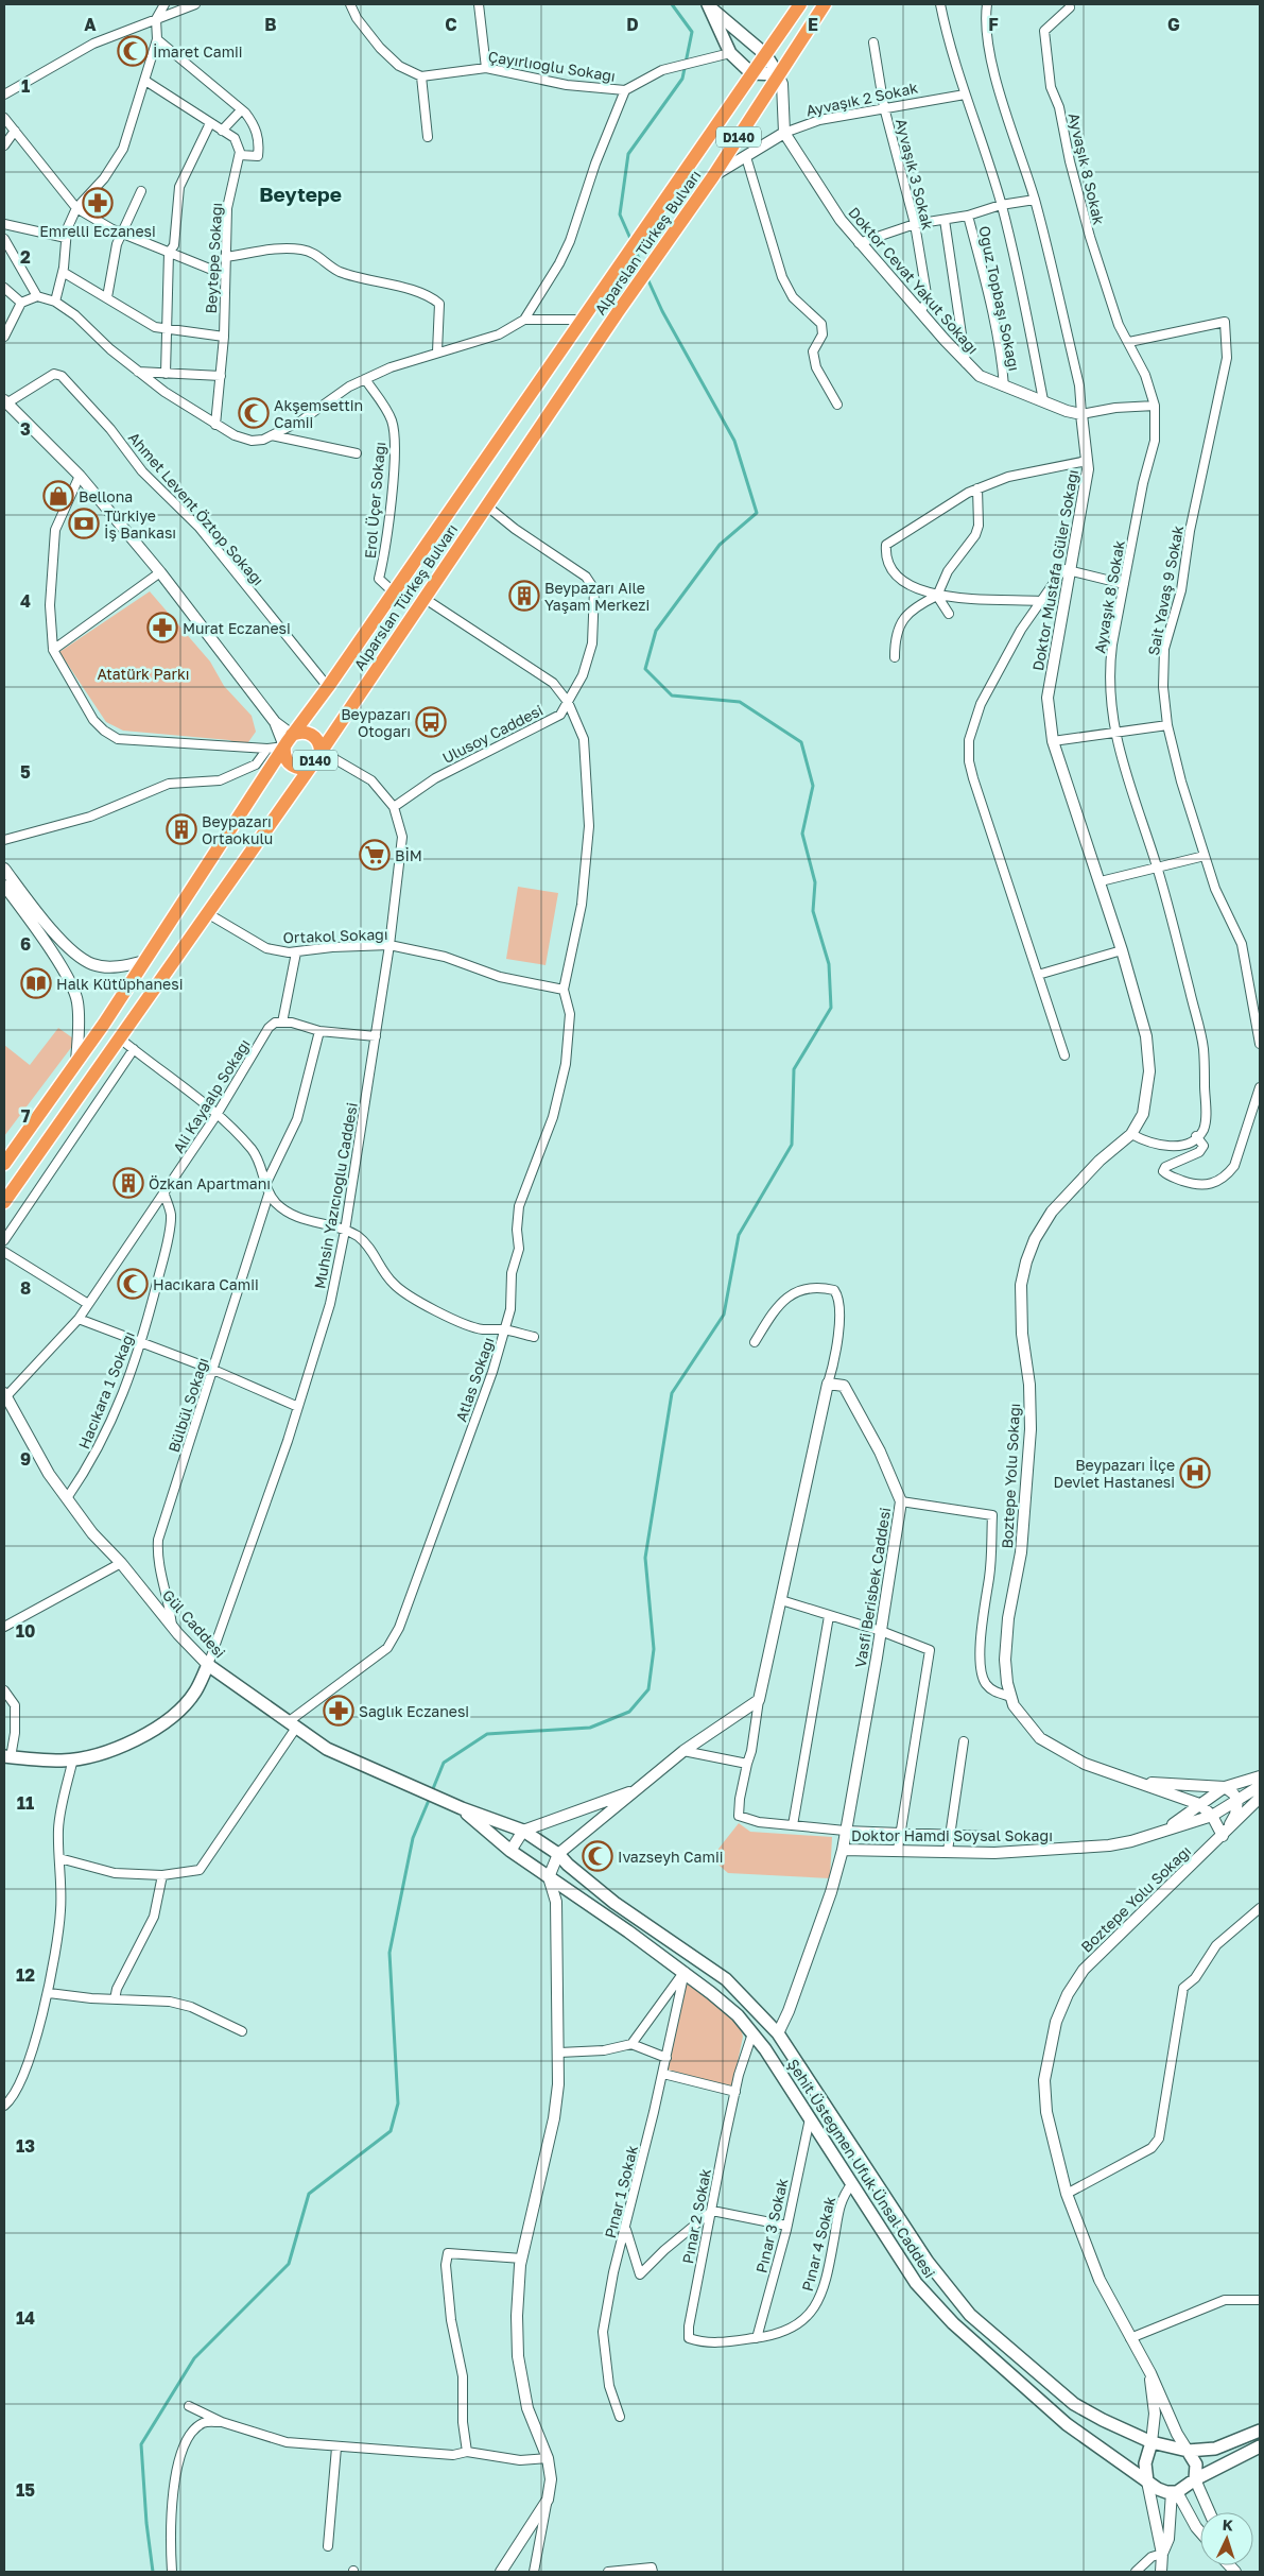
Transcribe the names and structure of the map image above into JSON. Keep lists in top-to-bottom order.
{
  "streets": {
    "highway": ["D140", "Alparslan Türkeş Bulvarı"],
    "main road": ["Gül Caddesi", "Şehit Üsteğmen Ufuk Ünsal Caddesi"],
    "street": [
      "Çayırlıoğlu Sokağı",
      "Ayvaşık 2 Sokak",
      "Ayvaşık 8 Sokak",
      "Ayvaşık 3 Sokak",
      "Beytepe Sokağı",
      "Doktor Cevat Yakut Sokağı",
      "Oğuz Topbaşı Sokağı",
      "Erol Üçer Sokağı",
      "Ahmet Levent Öztop Sokağı",
      "Doktor Mustafa Güler Sokağı",
      "Sait Yavaş 9 Sokak",
      "Ulusoy Caddesi",
      "Ortakol Sokağı",
      "Ali Kayaalp Sokağı",
      "Muhsin Yazıcıoğlu Caddesi",
      "Atlas Sokağı",
      "Hacıkara 1 Sokağı",
      "Bülbül Sokağı",
      "Boztepe Yolu Sokağı",
      "Vasfi Berisbek Caddesi",
      "Doktor Hamdi Soysal Sokağı",
      "Pınar 1 Sokak",
      "Pınar 2 Sokak",
      "Pınar 3 Sokak",
      "Pınar 4 Sokak"
    ]
  },
  "crossings": [
    ["Ayvaşık 2 Sokak", "Ayvaşık 3 Sokak"],
    ["Ayvaşık 2 Sokak", "Alparslan Türkeş Bulvarı"],
    ["Ayvaşık 2 Sokak", "Doktor Cevat Yakut Sokağı"],
    ["Ayvaşık 8 Sokak", "Sait Yavaş 9 Sokak"],
    ["Ayvaşık 3 Sokak", "Doktor Cevat Yakut Sokağı"],
    ["Alparslan Türkeş Bulvarı", "Erol Üçer Sokağı"],
    ["Alparslan Türkeş Bulvarı", "Ahmet Levent Öztop Sokağı"],
    ["Alparslan Türkeş Bulvarı", "Ulusoy Caddesi"],
    ["Alparslan Türkeş Bulvarı", "Ortakol Sokağı"],
    ["Alparslan Türkeş Bulvarı", "Muhsin Yazıcıoğlu Caddesi"],
    ["Doktor Cevat Yakut Sokağı", "Oğuz Topbaşı Sokağı"],
    ["Doktor Cevat Yakut Sokağı", "Doktor Mustafa Güler Sokağı"],
    ["Doktor Mustafa Güler Sokağı", "Boztepe Yolu Sokağı"],
    ["Ulusoy Caddesi", "Muhsin Yazıcıoğlu Caddesi"],
    ["Ortakol Sokağı", "Muhsin Yazıcıoğlu Caddesi"],
    ["Ortakol Sokağı", "Atlas Sokağı"],
    ["Ali Kayaalp Sokağı", "Hacıkara 1 Sokağı"],
    ["Ali Kayaalp Sokağı", "Gül Caddesi"],
    ["Muhsin Yazıcıoğlu Caddesi", "Gül Caddesi"],
    ["Atlas Sokağı", "Gül Caddesi"],
    ["Hacıkara 1 Sokağı", "Gül Caddesi"],
    ["Bülbül Sokağı", "Gül Caddesi"],
    ["Boztepe Yolu Sokağı", "Şehit Üsteğmen Ufuk Ünsal Caddesi"],
    ["Vasfi Berisbek Caddesi", "Doktor Hamdi Soysal Sokağı"],
    ["Vasfi Berisbek Caddesi", "Şehit Üsteğmen Ufuk Ünsal Caddesi"],
    ["Gül Caddesi", "Şehit Üsteğmen Ufuk Ünsal Caddesi"],
    ["Şehit Üsteğmen Ufuk Ünsal Caddesi", "Pınar 1 Sokak"],
    ["Şehit Üsteğmen Ufuk Ünsal Caddesi", "Pınar 2 Sokak"],
    ["Şehit Üsteğmen Ufuk Ünsal Caddesi", "Pınar 3 Sokak"],
    ["Şehit Üsteğmen Ufuk Ünsal Caddesi", "Pınar 4 Sokak"],
    ["Pınar 2 Sokak", "Pınar 3 Sokak"],
    ["Pınar 2 Sokak", "Pınar 4 Sokak"],
    ["Pınar 3 Sokak", "Pınar 4 Sokak"]
  ],
  "districts": ["Beytepe"],
  "parks": ["Atatürk Parkı"],
  "places": {
    "mosque": [
      "İmaret Camii",
      "Akşemsettin Camii",
      "Hacıkara Camii",
      "Ivazseyh Camii"
    ],
    "pharmacy": ["Emrelli Eczanesi", "Murat Eczanesi", "Sağlık Eczanesi"],
    "shop": ["Bellona"],
    "bank": ["Türkiye İş Bankası"],
    "building": ["Beypazarı Aile Yaşam Merkezi", "Beypazarı Ortaokulu", "Özkan Apartmanı"],
    "bus stop": ["Beypazarı Otogarı"],
    "supermarket": ["BİM"],
    "library": ["Halk Kütüphanesi"],
    "hospital": ["Beypazarı İlçe Devlet Hastanesi"]
  },
  "north": "top",
  "grid": {
    "columns": [
      "A",
      "B",
      "C",
      "D",
      "E",
      "F",
      "G"
    ],
    "rows": [
      "1",
      "2",
      "3",
      "4",
      "5",
      "6",
      "7",
      "8",
      "9",
      "10",
      "11",
      "12",
      "13",
      "14",
      "15"
    ]
  }
}
